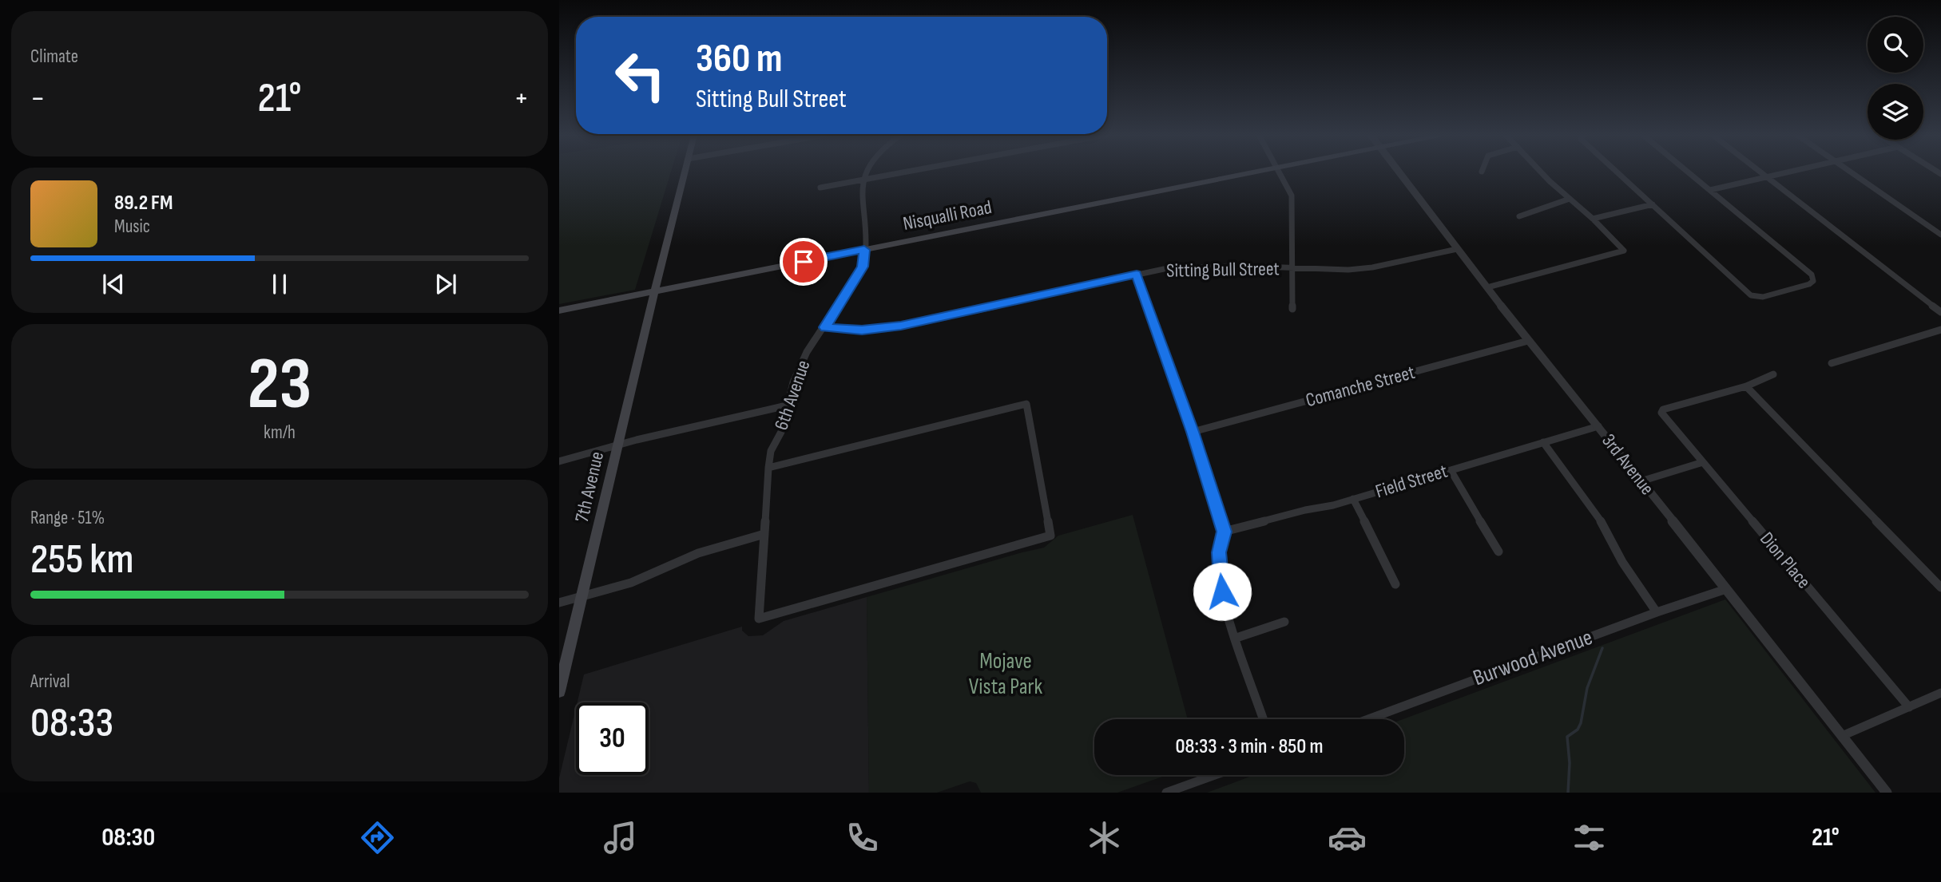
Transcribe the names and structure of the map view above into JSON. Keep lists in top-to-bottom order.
{
  "streets": {
    "main road": ["Nisqualli Road", "7th Avenue"],
    "street": [
      "Sitting Bull Street",
      "Comanche Street",
      "6th Avenue",
      "3rd Avenue",
      "Field Street",
      "Dion Place",
      "Burwood Avenue"
    ]
  },
  "crossings": [
    ["Nisqualli Road", "6th Avenue"],
    ["Nisqualli Road", "7th Avenue"],
    ["Sitting Bull Street", "6th Avenue"],
    ["Sitting Bull Street", "3rd Avenue"],
    ["Comanche Street", "3rd Avenue"],
    ["3rd Avenue", "Field Street"],
    ["3rd Avenue", "Burwood Avenue"]
  ],
  "parks": ["Mojave Vista Park"],
  "page": {
    "tile": [
      "Climate",
      ["23", "km/h"],
      ["Range · 51%", "255 km"],
      ["Arrival", "08:33"]
    ],
    "turn": ["360 m", "Sitting Bull Street"],
    "heat": ["−", "21°", "+"],
    "song": ["89.2 FM", "Music"],
    "limit": "30",
    "trip": "08:33 · 3 min · 850 m",
    "tabs": ["08:30", "21°"]
  }
}
